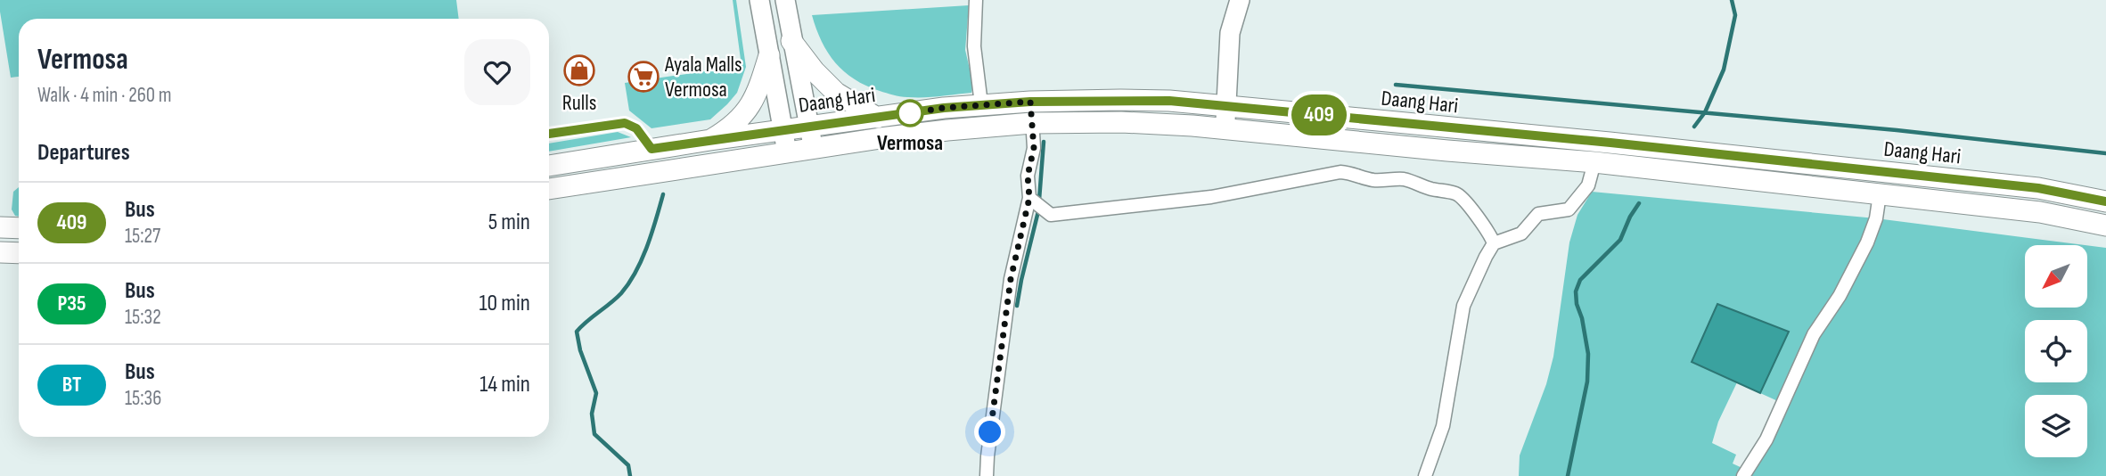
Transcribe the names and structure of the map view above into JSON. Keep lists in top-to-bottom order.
{
  "streets": {
    "main road": ["Daang Hari"]
  },
  "places": {
    "shop": ["Rulls"],
    "supermarket": ["Ayala Malls Vermosa"],
    "other": ["Vermosa"]
  },
  "lines": ["bus line 409"],
  "north": "bottom left",
  "page": {
    "on_map": "409",
    "heading": [
      ["Vermosa", "Walk · 4 min · 260 m"],
      "Departures"
    ],
    "list": [
      {
        "mark": "409",
        "name": "Bus",
        "note": "15:27",
        "value": "5 min"
      },
      {
        "mark": "P35",
        "name": "Bus",
        "note": "15:32",
        "value": "10 min"
      },
      {
        "mark": "BT",
        "name": "Bus",
        "note": "15:36",
        "value": "14 min"
      }
    ]
  }
}
